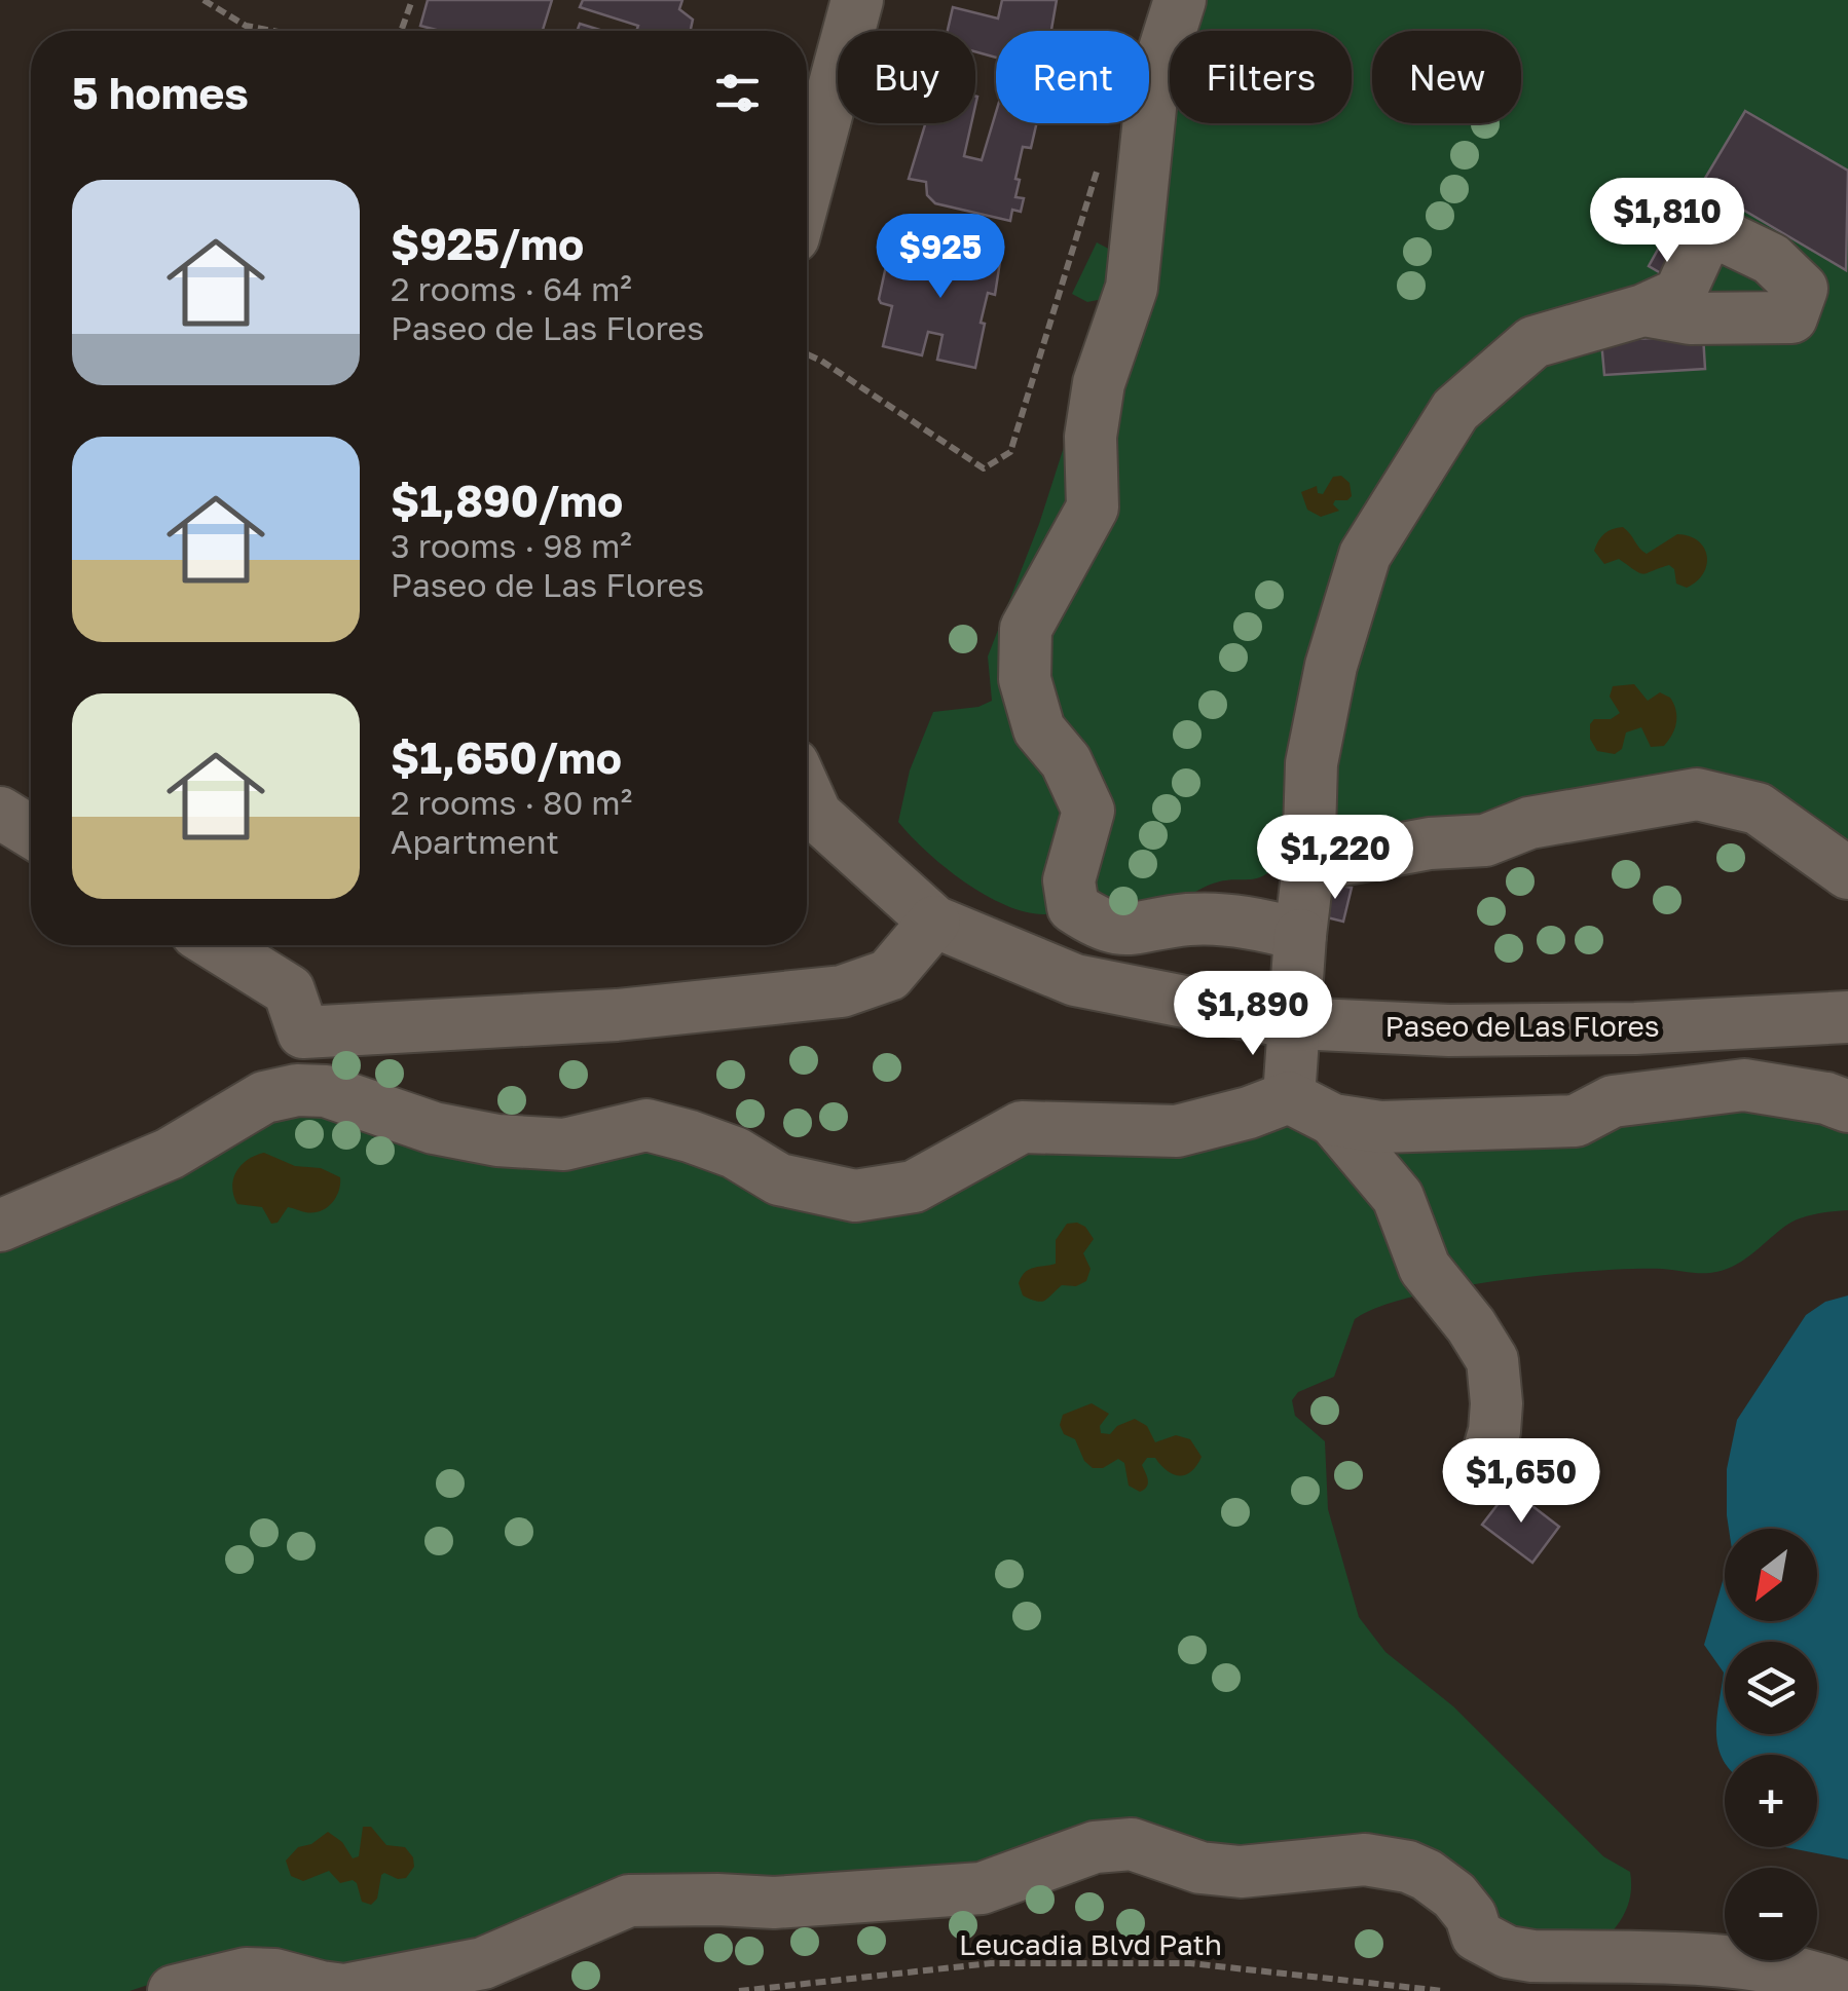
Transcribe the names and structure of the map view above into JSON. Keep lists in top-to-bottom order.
{
  "streets": {
    "street": ["Paseo de Las Flores"],
    "path": ["Leucadia Blvd Path"]
  },
  "north": "bottom left",
  "page": {
    "chip": [
      "Buy",
      "Rent",
      "Filters",
      "New"
    ],
    "heading": "5 homes",
    "list": [
      {
        "name": "$925/mo",
        "note": "2 rooms · 64 m² · Paseo de Las Flores"
      },
      {
        "name": "$1,890/mo",
        "note": "3 rooms · 98 m² · Paseo de Las Flores"
      },
      {
        "name": "$1,650/mo",
        "note": "2 rooms · 80 m² · Apartment"
      }
    ],
    "price": [
      "$1,810",
      "$925",
      "$1,220",
      "$1,890",
      "$1,650"
    ],
    "map_buttons": ["+", "−"]
  }
}
